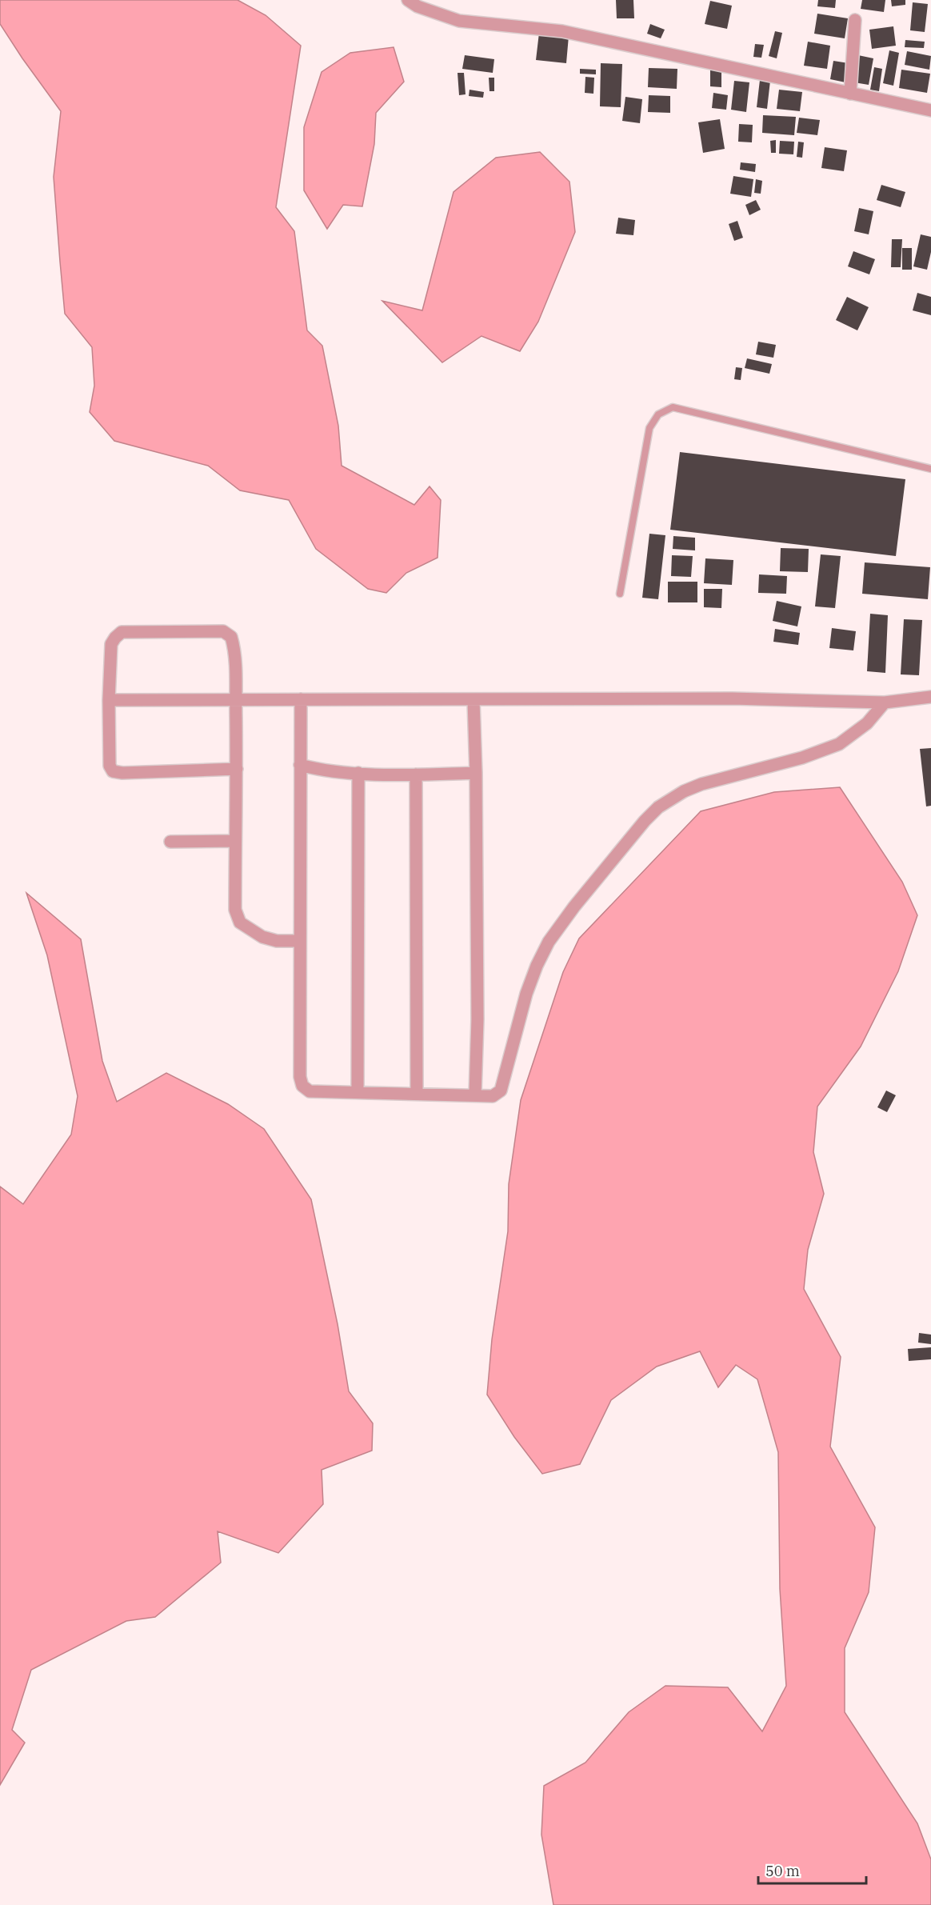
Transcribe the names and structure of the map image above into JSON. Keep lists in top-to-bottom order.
{
  "scale_bar": "50 m"
}
